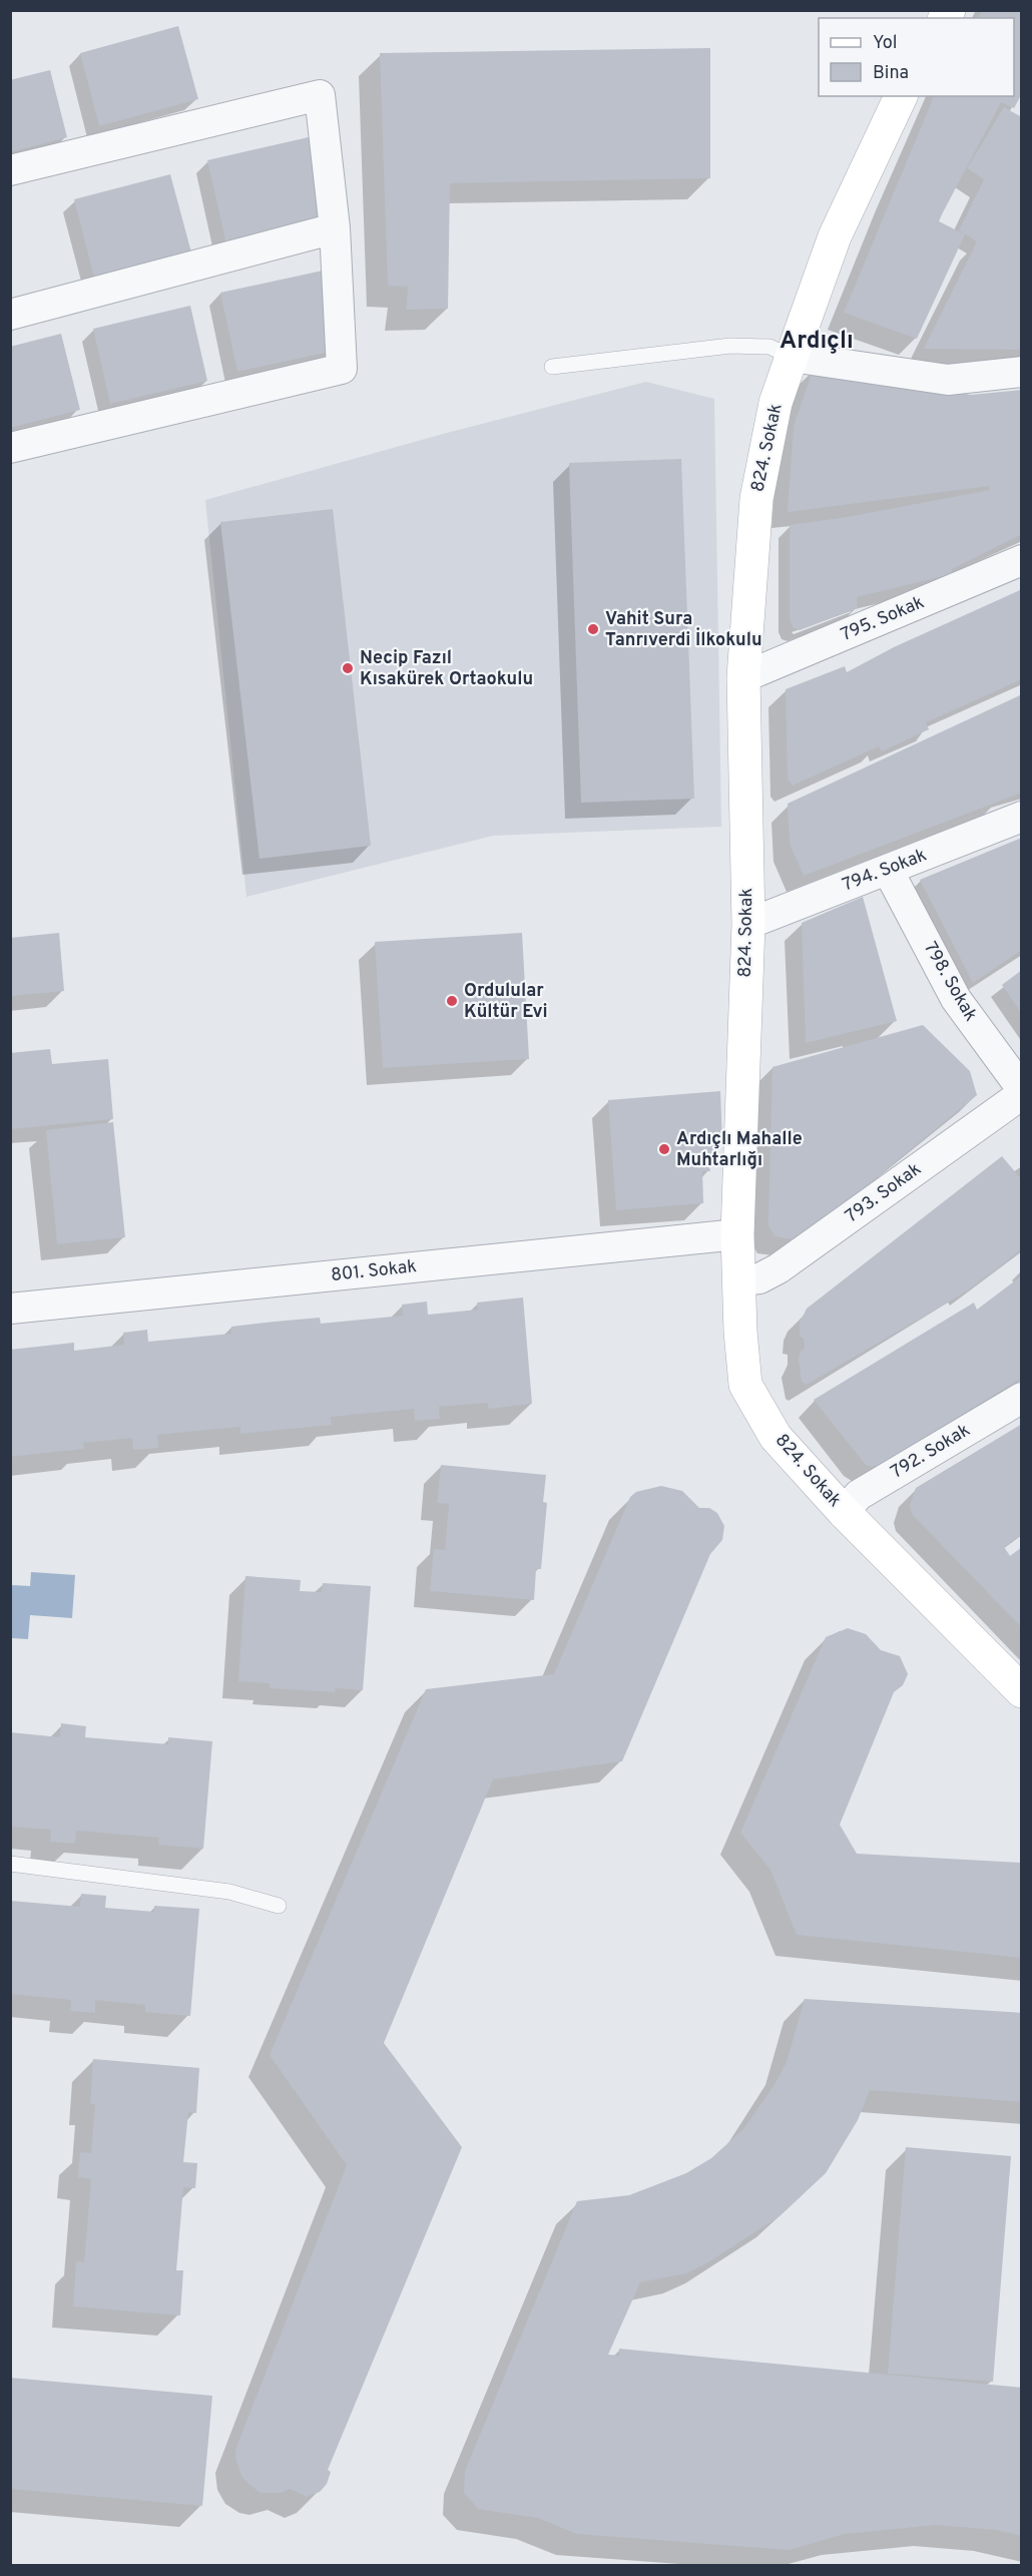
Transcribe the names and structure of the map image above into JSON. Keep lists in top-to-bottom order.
{
  "streets": {
    "street": [
      "824. Sokak",
      "795. Sokak",
      "794. Sokak",
      "798. Sokak",
      "793. Sokak",
      "801. Sokak",
      "792. Sokak"
    ]
  },
  "crossings": [
    ["824. Sokak", "795. Sokak"],
    ["824. Sokak", "794. Sokak"],
    ["824. Sokak", "793. Sokak"],
    ["824. Sokak", "801. Sokak"],
    ["824. Sokak", "792. Sokak"],
    ["794. Sokak", "798. Sokak"]
  ],
  "districts": ["Ardıçlı"],
  "places": [
    "Vahit Sura Tanrıverdi İlkokulu",
    "Necip Fazıl Kısakürek Ortaokulu",
    "Ordulular Kültür Evi",
    "Ardıçlı Mahalle Muhtarlığı"
  ],
  "legend": ["Yol", "Bina"]
}
